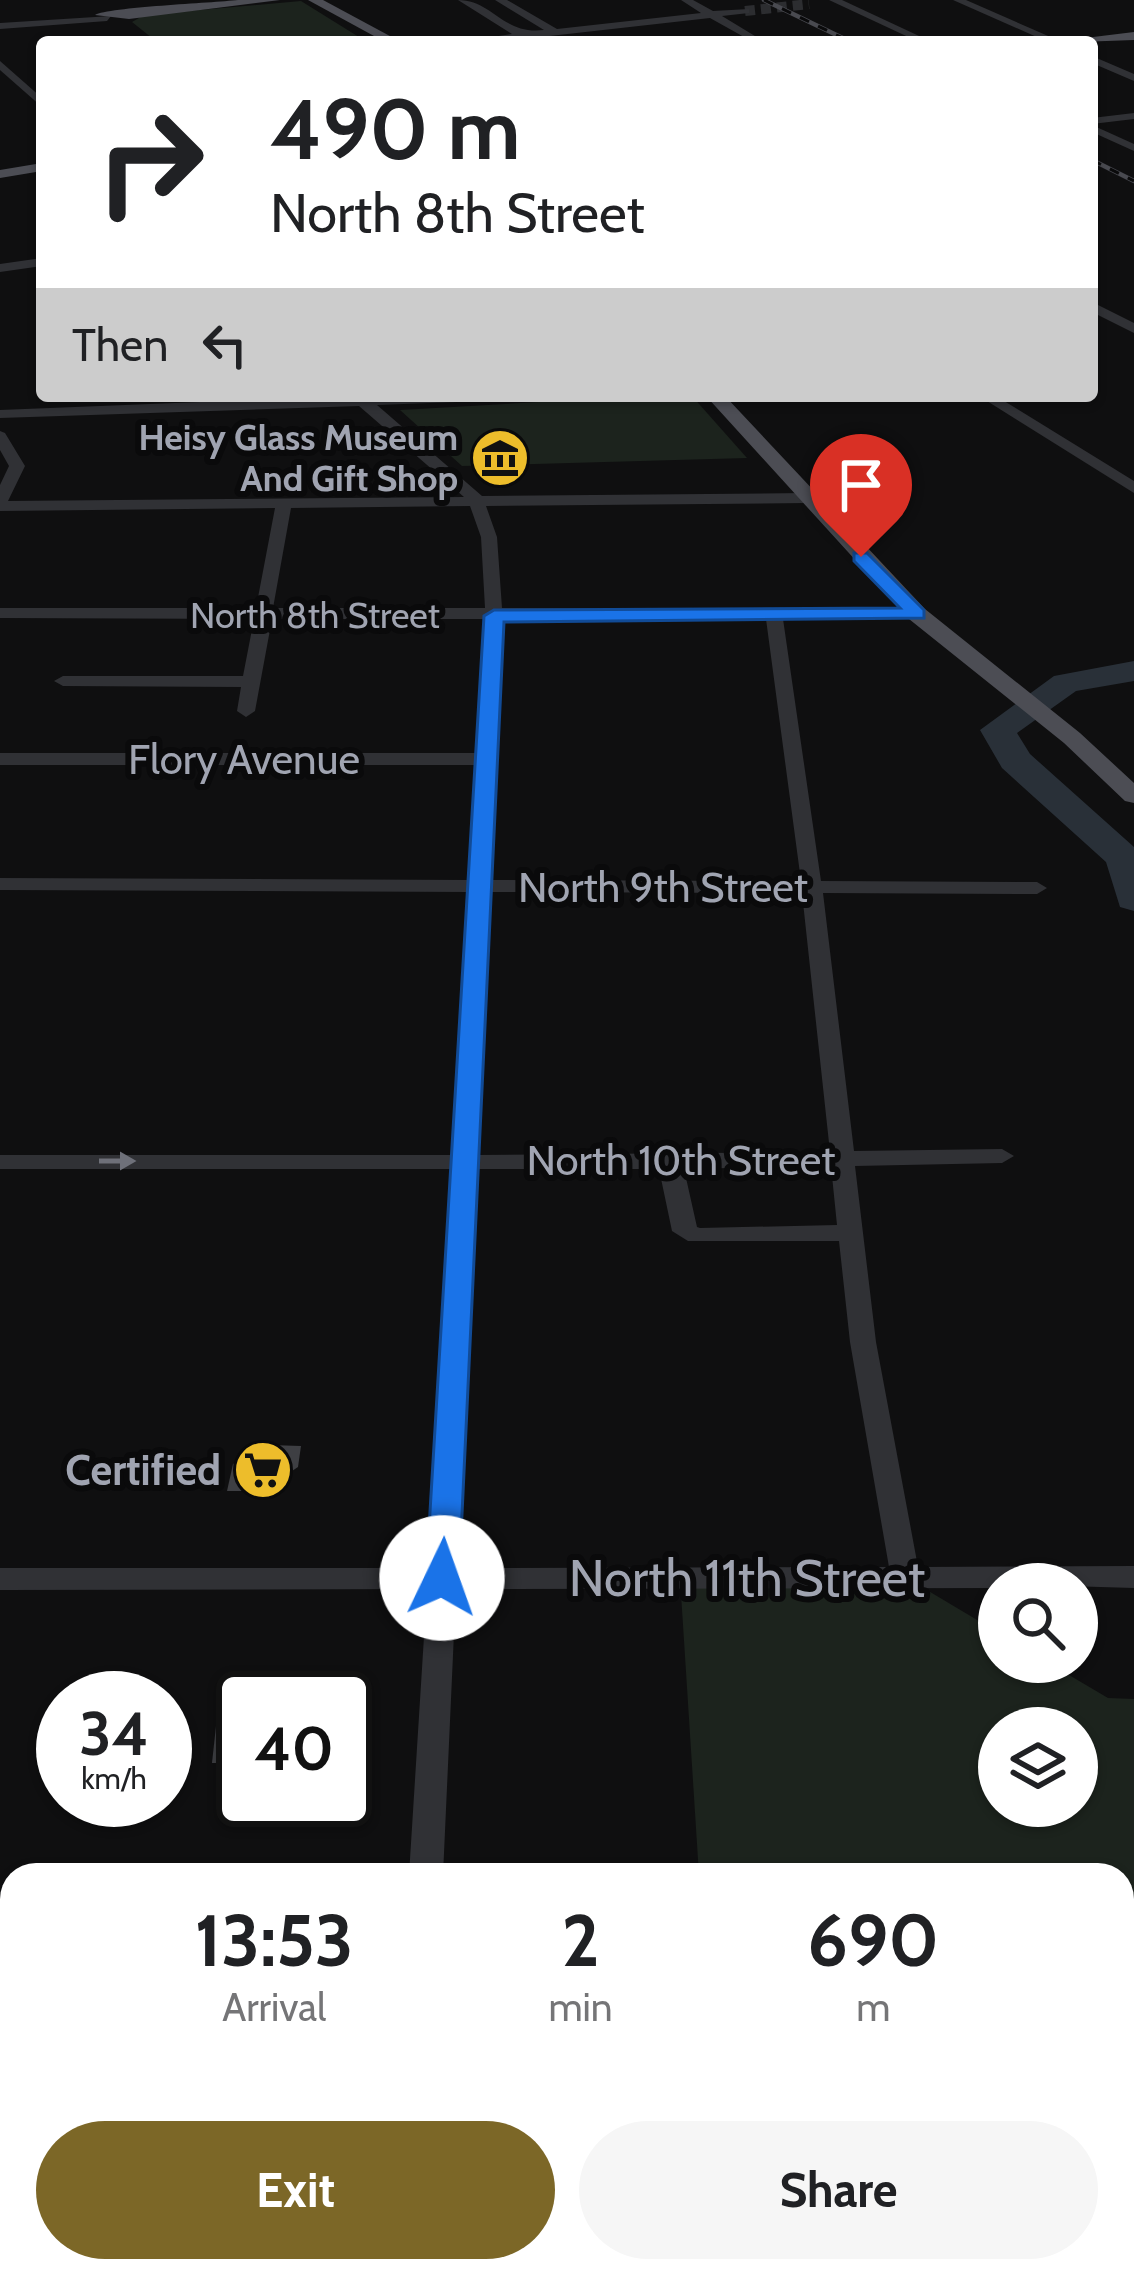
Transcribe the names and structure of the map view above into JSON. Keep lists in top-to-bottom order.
{
  "streets": {
    "street": [
      "North 8th Street",
      "Flory Avenue",
      "North 9th Street",
      "North 10th Street",
      "North 11th Street"
    ]
  },
  "one_way": ["North 10th Street"],
  "places": {
    "museum": ["Heisy Glass Museum And Gift Shop"],
    "supermarket": ["Certified"]
  },
  "page": {
    "turn": ["490 m", "North 8th Street"],
    "then": "Then",
    "speed": "34 km/h",
    "limit": "40",
    "eta": [
      "13:53",
      "Arrival",
      "2",
      "min",
      "690",
      "m"
    ],
    "buttons": ["Exit", "Share"]
  }
}
